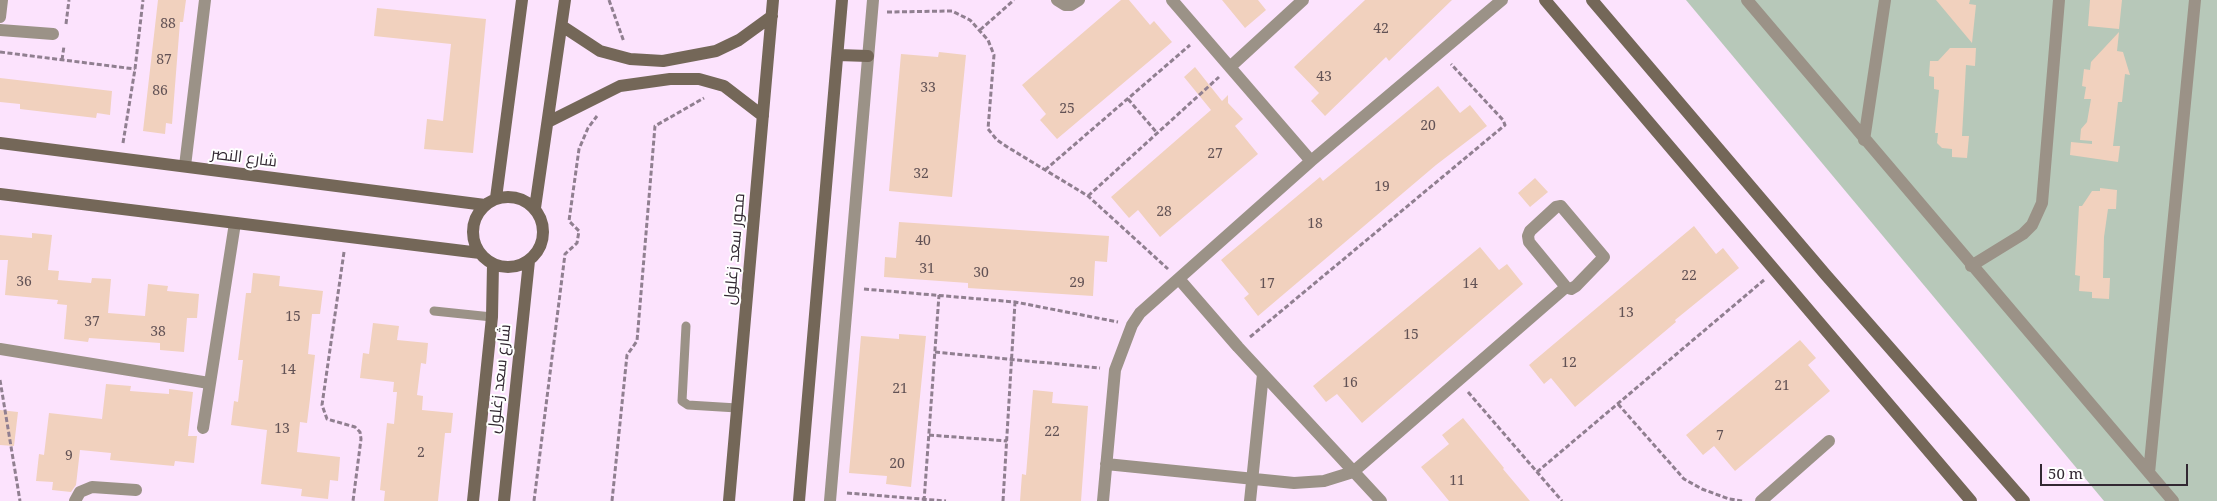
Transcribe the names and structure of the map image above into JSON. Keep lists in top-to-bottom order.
{
  "streets": {
    "street": ["شارع النصر", "محور سعد زغلول", "شارع سعد زغلول"]
  },
  "crossings": [
    ["شارع النصر", "شارع سعد زغلول"]
  ],
  "house_numbers": [
    "88",
    "42",
    "87",
    "43",
    "33",
    "86",
    "25",
    "20",
    "27",
    "32",
    "19",
    "28",
    "18",
    "40",
    "31",
    "30",
    "22",
    "36",
    "29",
    "17",
    "14",
    "13",
    "15",
    "37",
    "38",
    "15",
    "12",
    "14",
    "16",
    "21",
    "21",
    "13",
    "22",
    "7",
    "2",
    "9",
    "20",
    "11"
  ],
  "scale_bar": "50 m"
}
